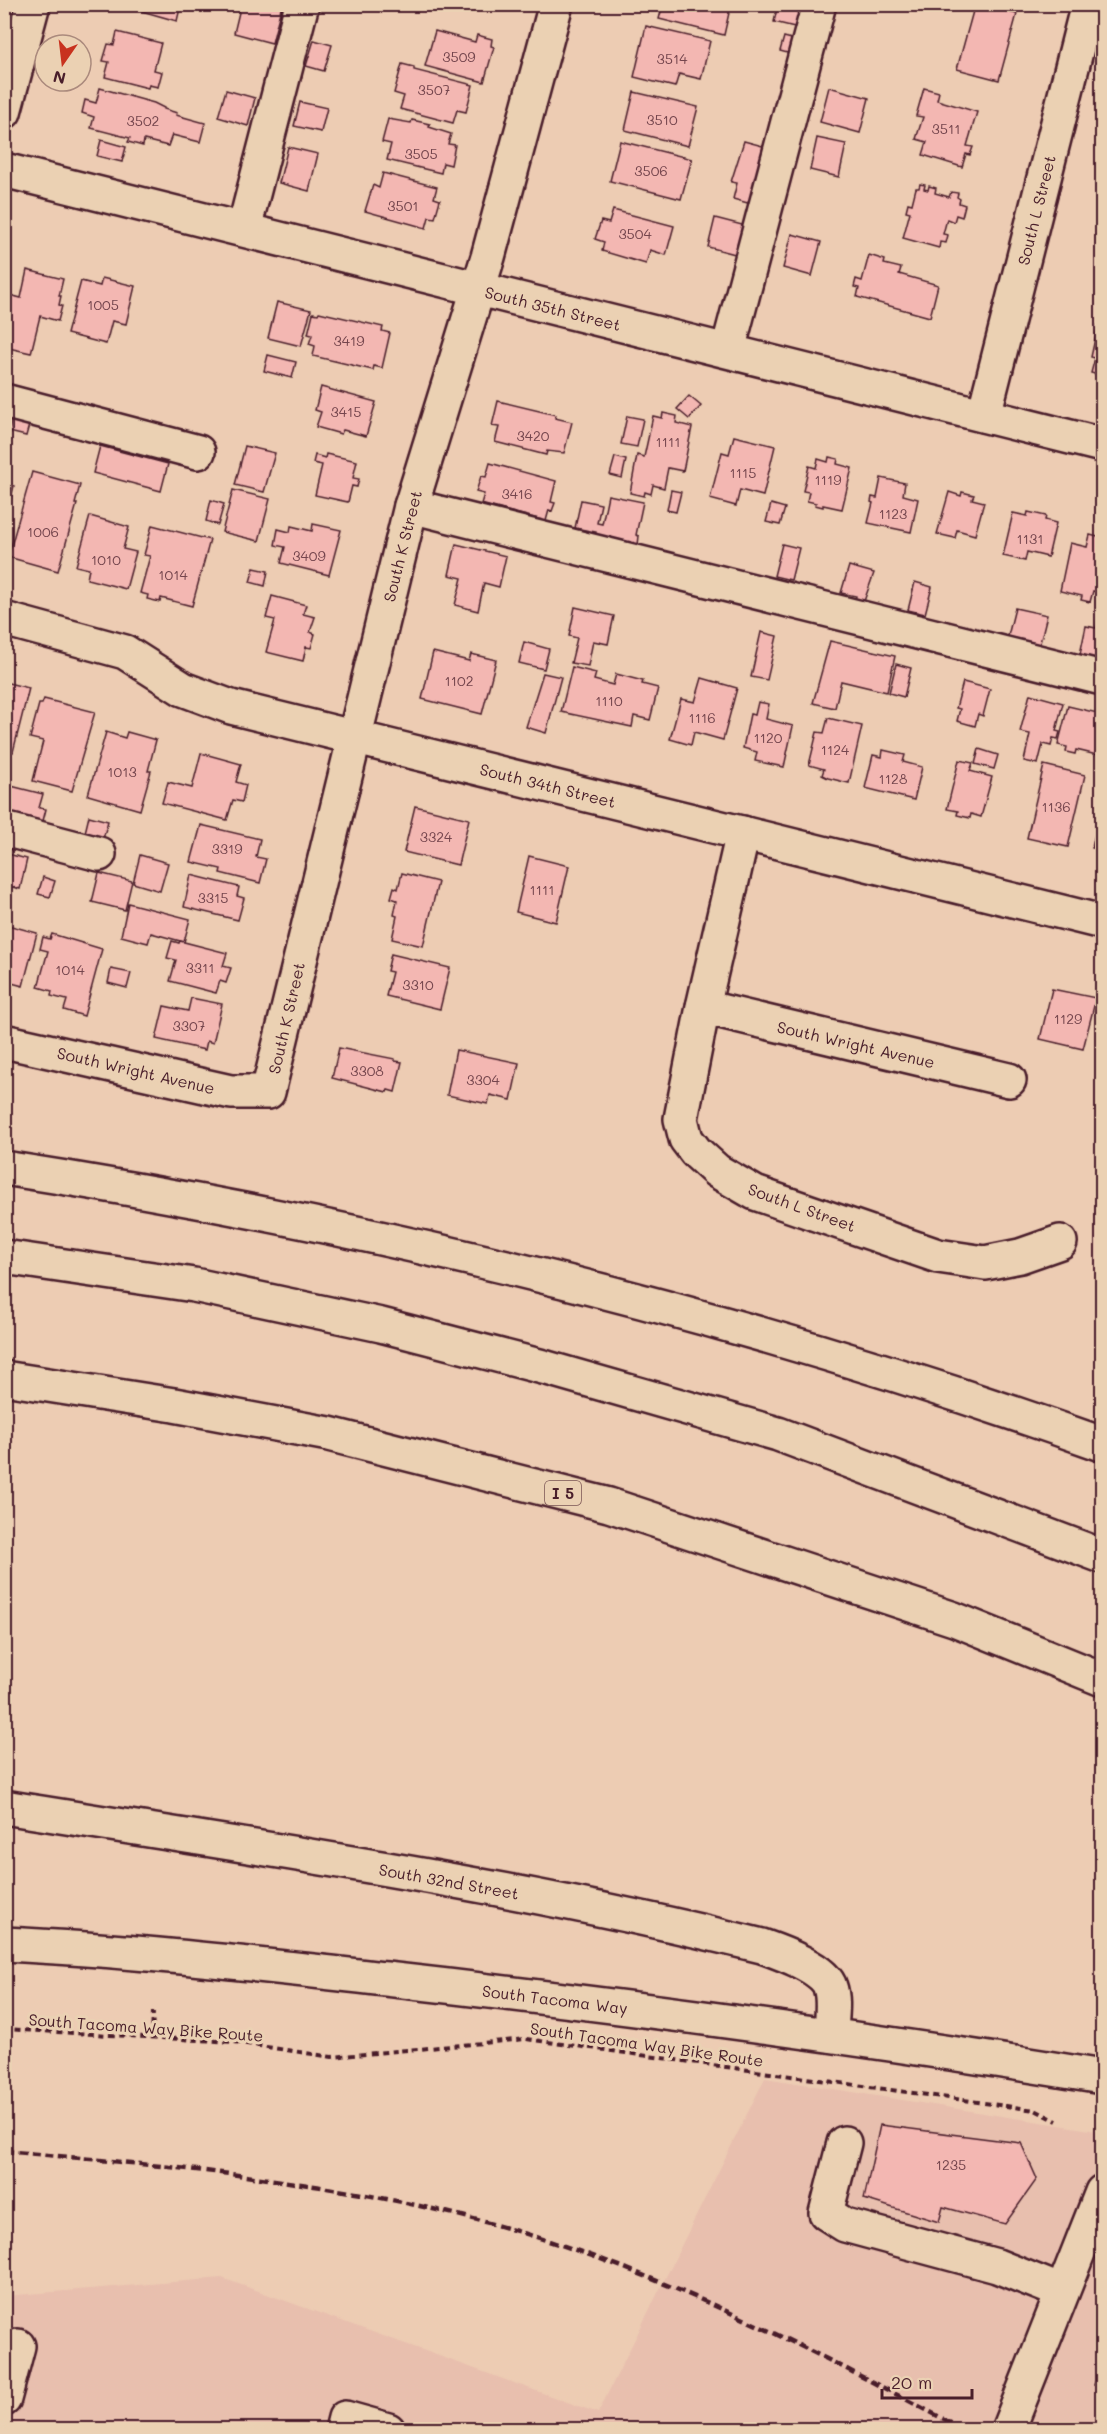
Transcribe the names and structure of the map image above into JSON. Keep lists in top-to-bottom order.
{
  "streets": {
    "main road": [
      "South L Street",
      "South 35th Street",
      "South K Street",
      "South 34th Street",
      "South Wright Avenue",
      "I 5",
      "South 32nd Street",
      "South Tacoma Way"
    ],
    "path": ["South Tacoma Way Bike Route"]
  },
  "crossings": [
    ["South L Street", "South 35th Street"],
    ["South L Street", "South 34th Street"],
    ["South L Street", "South Wright Avenue"],
    ["South 35th Street", "South K Street"],
    ["South K Street", "South 34th Street"],
    ["South K Street", "South Wright Avenue"],
    ["South 32nd Street", "South Tacoma Way"]
  ],
  "house_numbers": [
    "3509",
    "3514",
    "3507",
    "3510",
    "3502",
    "3511",
    "3505",
    "3506",
    "3501",
    "3504",
    "1005",
    "3419",
    "3415",
    "3420",
    "1111",
    "1115",
    "1119",
    "3416",
    "1123",
    "1006",
    "1131",
    "3409",
    "1010",
    "1014",
    "1102",
    "1110",
    "1116",
    "1120",
    "1124",
    "1013",
    "1128",
    "1136",
    "3324",
    "3319",
    "1111",
    "3315",
    "3311",
    "1014",
    "3310",
    "1129",
    "3307",
    "3308",
    "3304",
    "1235"
  ],
  "scale_bar": "20 m",
  "north": "bottom"
}
